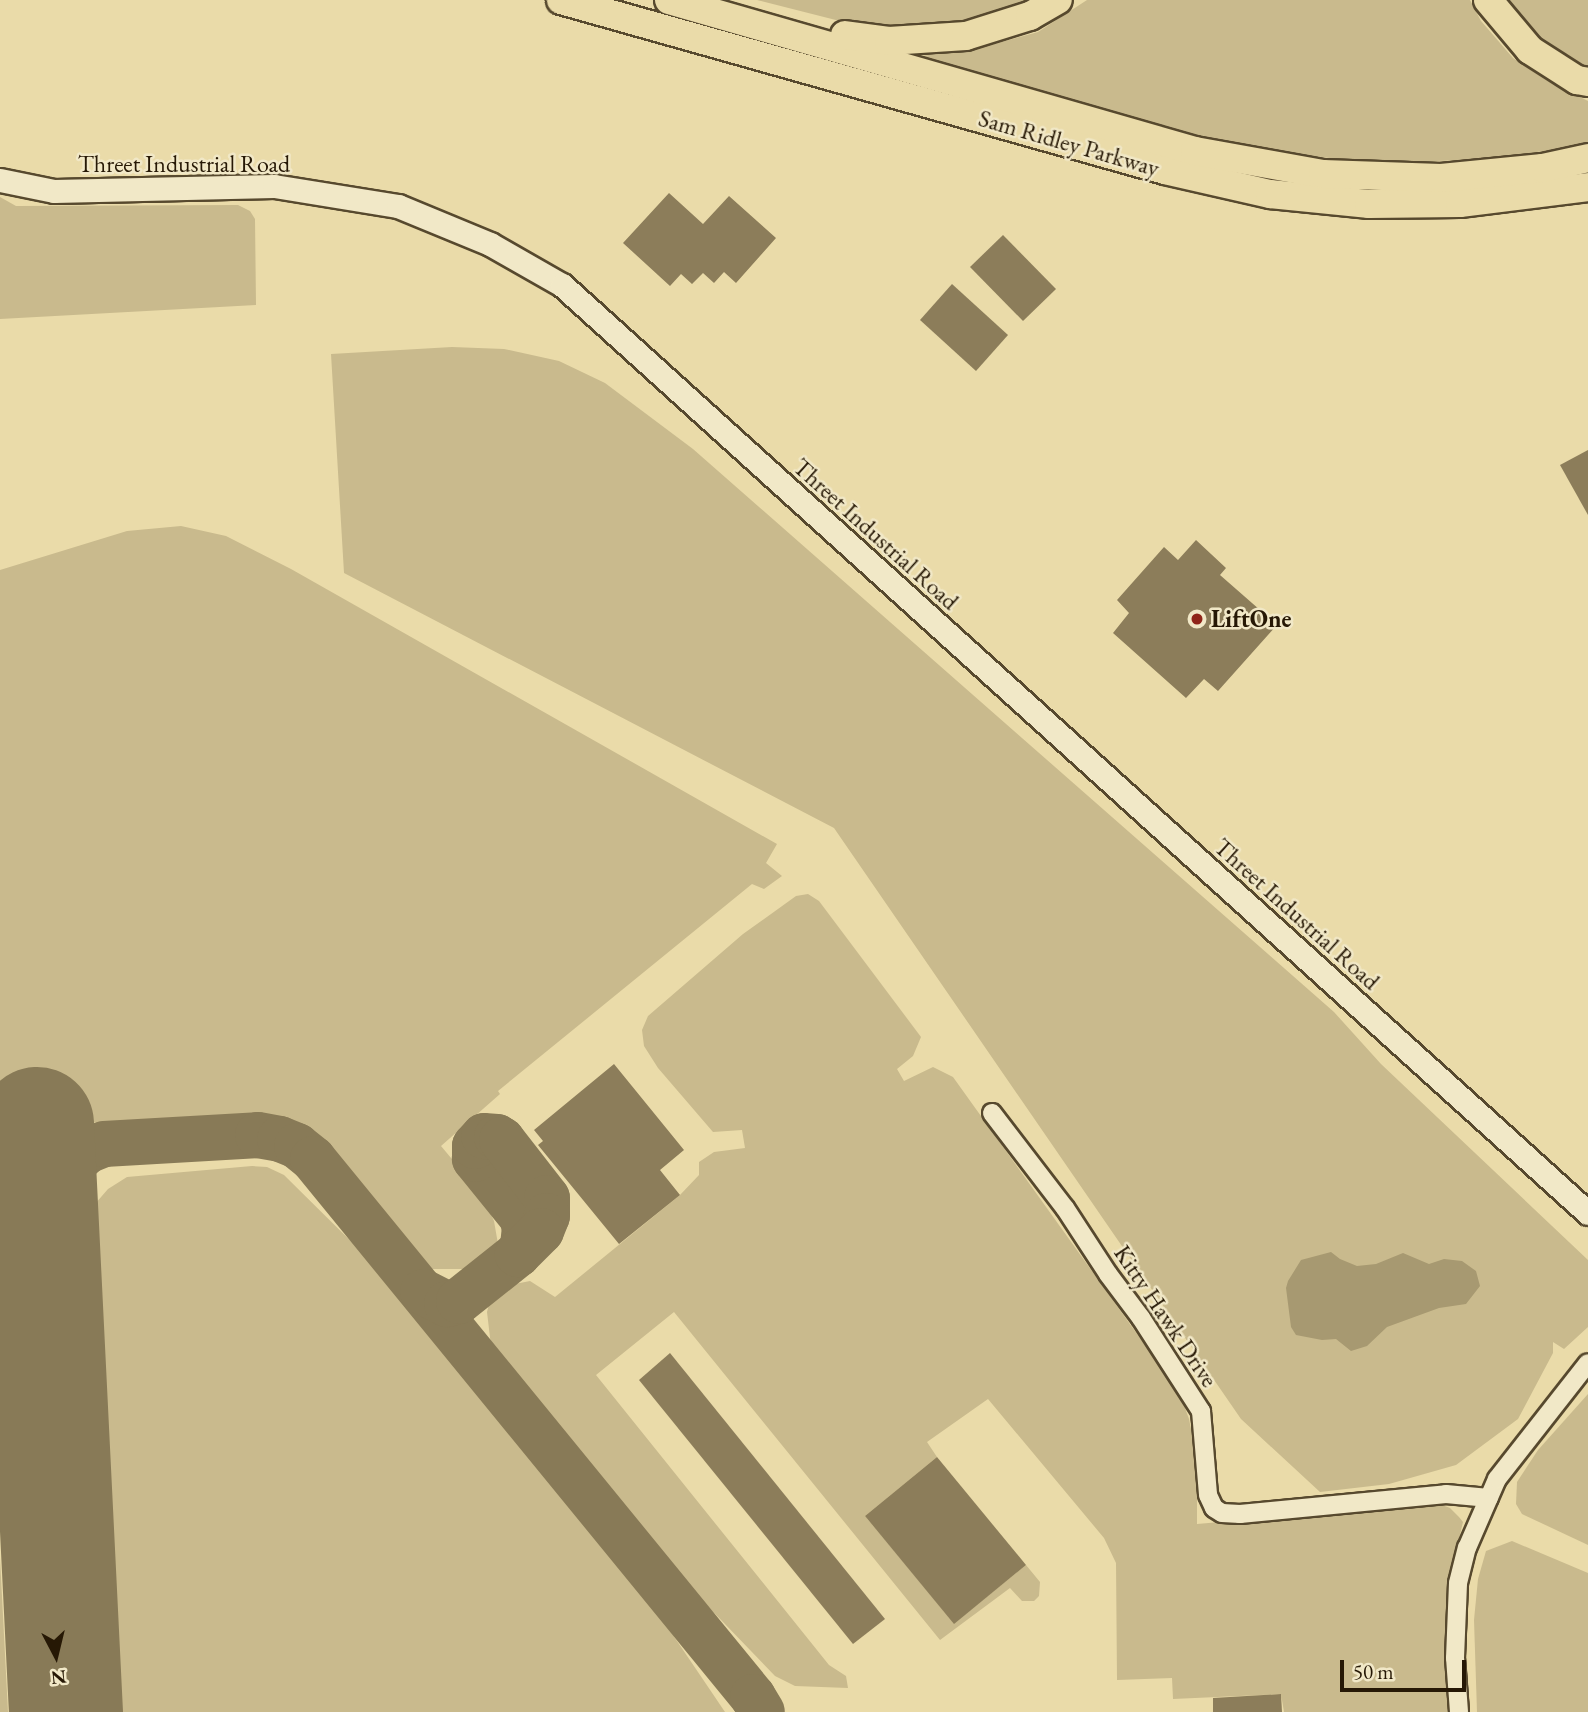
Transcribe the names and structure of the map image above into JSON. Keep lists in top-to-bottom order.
{
  "streets": {
    "main road": ["Sam Ridley Parkway"],
    "street": ["Threet Industrial Road", "Kitty Hawk Drive"]
  },
  "places": ["LiftOne"],
  "scale_bar": "50 m",
  "north": "bottom"
}
